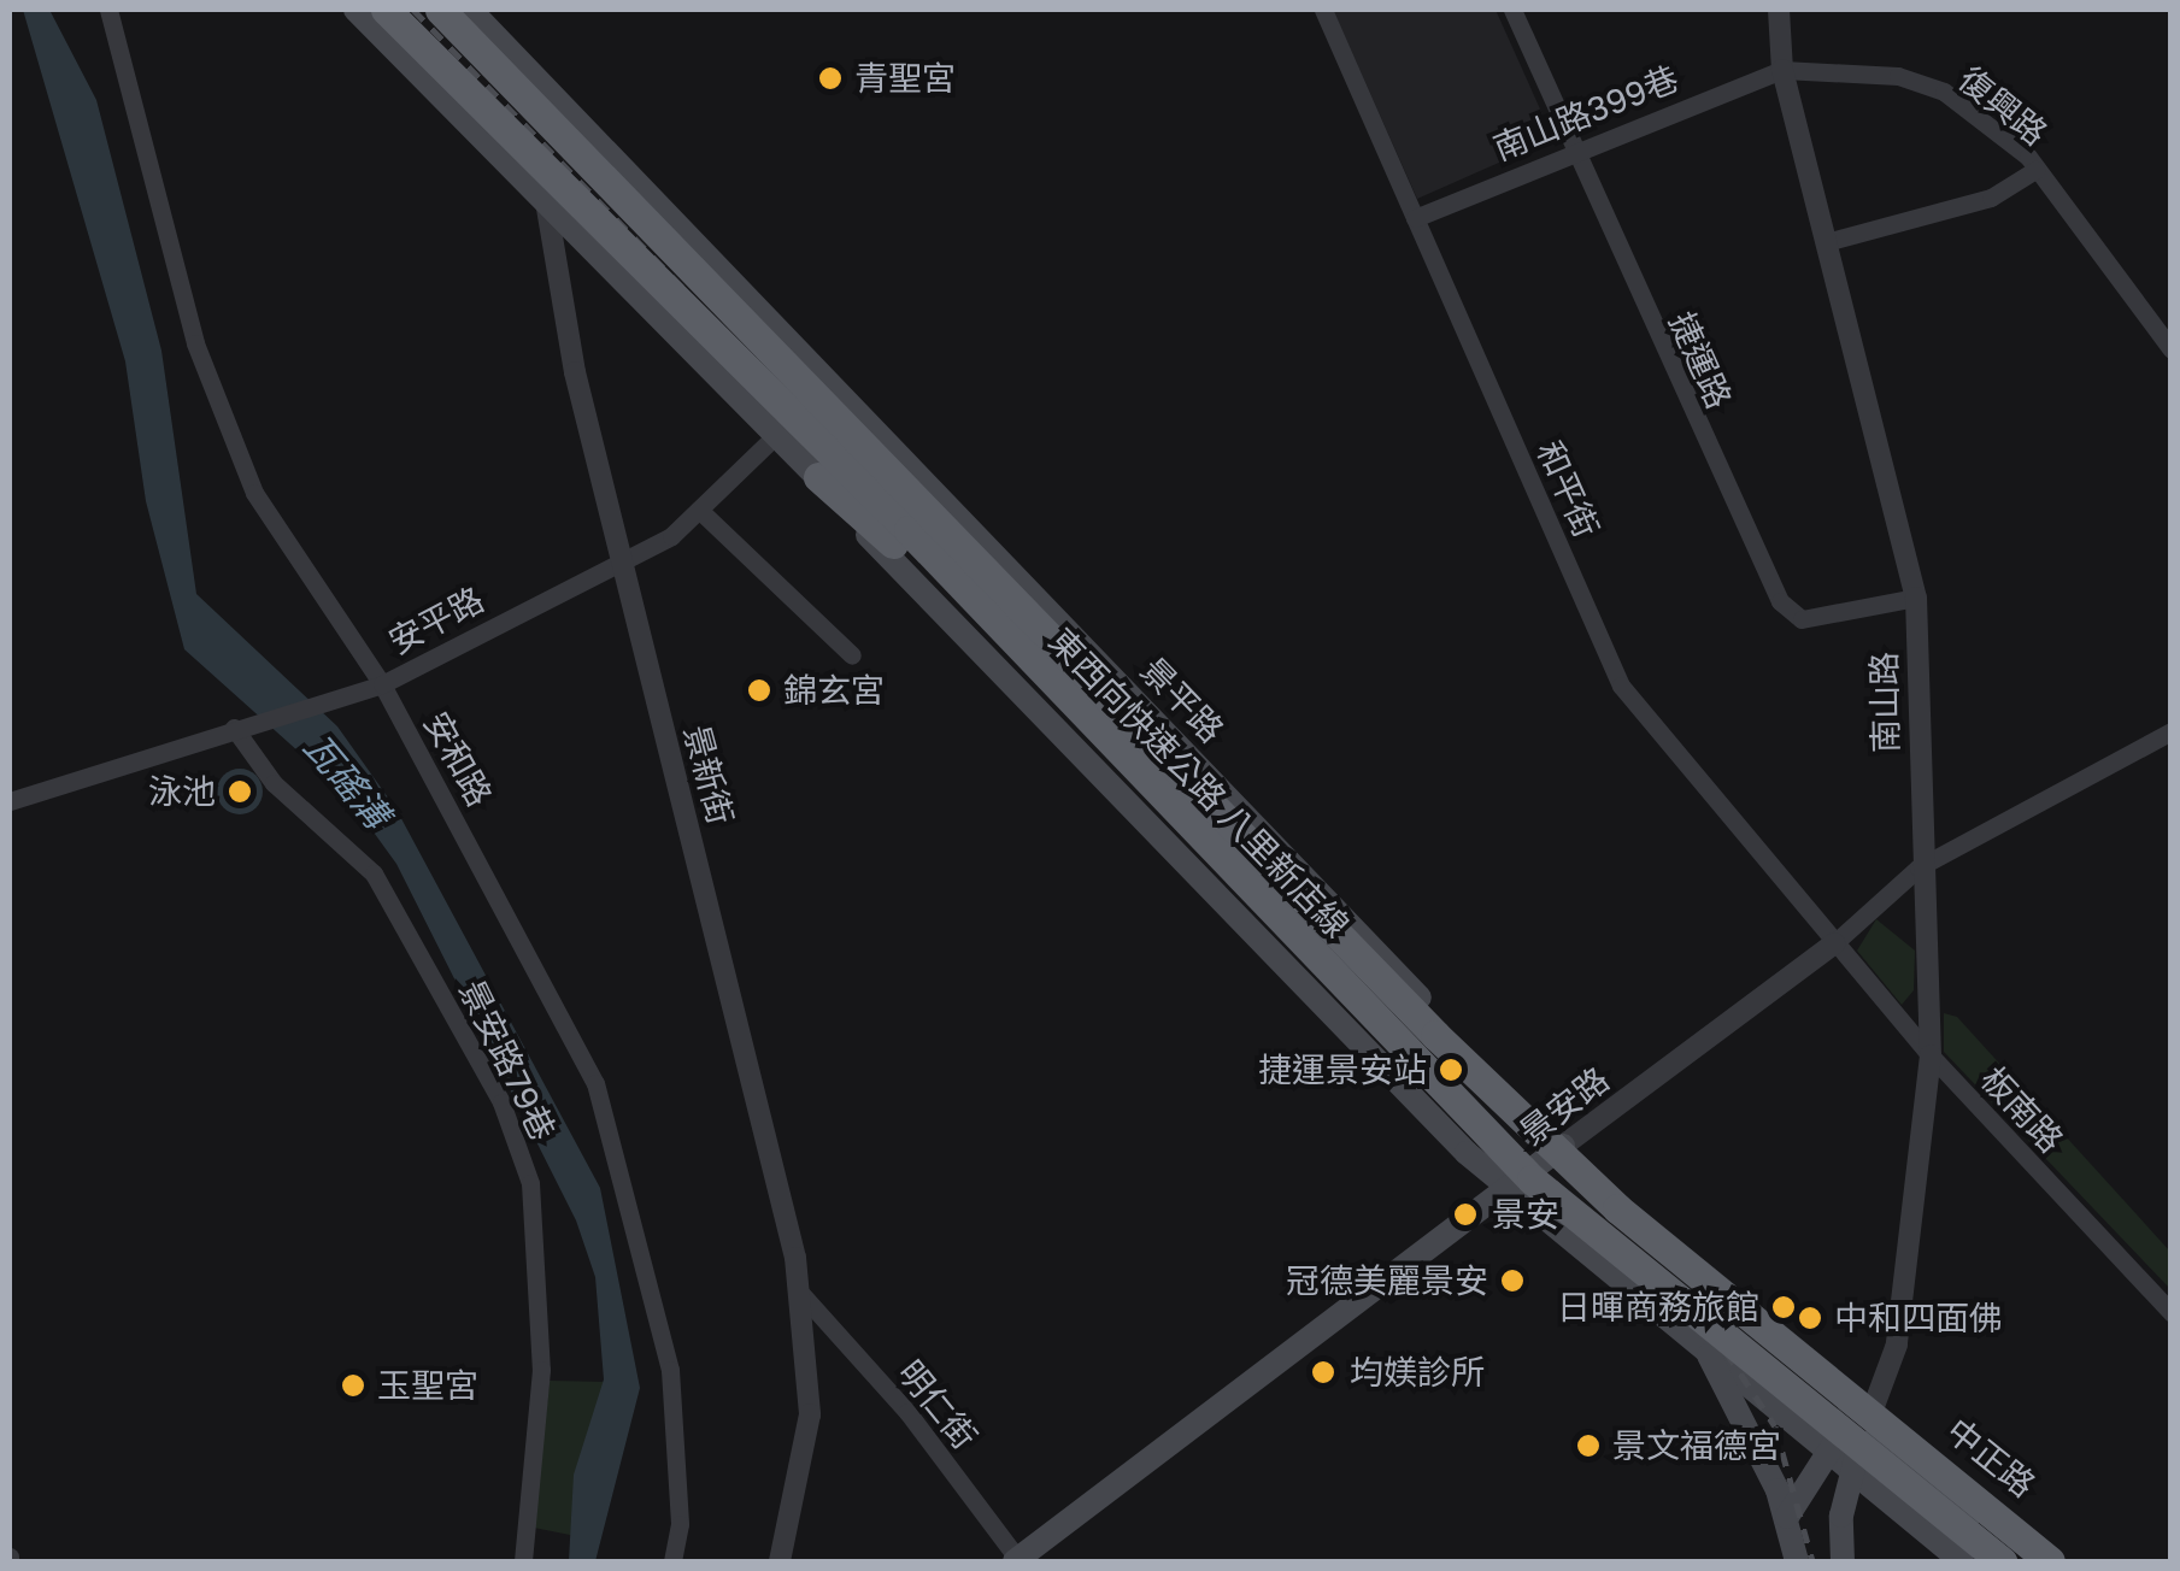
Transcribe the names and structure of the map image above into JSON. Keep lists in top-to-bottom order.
{
  "streets": {
    "highway": ["東西向快速公路 八里新店線"],
    "main road": [
      "景平路",
      "景新街",
      "景安路",
      "中正路"
    ],
    "street": [
      "復興路",
      "南山路399巷",
      "捷運路",
      "和平街",
      "安平路",
      "南山路",
      "安和路",
      "景安路79巷",
      "板南路",
      "明仁街"
    ]
  },
  "crossings": [
    ["復興路", "南山路399巷"],
    ["復興路", "南山路"],
    ["南山路399巷", "捷運路"],
    ["南山路399巷", "和平街"],
    ["南山路399巷", "南山路"],
    ["捷運路", "南山路"],
    ["和平街", "景安路"],
    ["和平街", "板南路"],
    ["安平路", "景平路"],
    ["安平路", "安和路"],
    ["安平路", "景新街"],
    ["安平路", "景安路79巷"],
    ["景平路", "南山路"],
    ["景平路", "景新街"],
    ["景平路", "東西向快速公路 八里新店線"],
    ["景平路", "景安路"],
    ["景平路", "中正路"],
    ["南山路", "景安路"],
    ["南山路", "板南路"],
    ["南山路", "中正路"],
    ["景新街", "明仁街"],
    ["東西向快速公路 八里新店線", "景安路"],
    ["景安路", "板南路"],
    ["景安路", "明仁街"]
  ],
  "water": ["瓦磘溝"],
  "places": [
    "青聖宮",
    "錦玄宮",
    "泳池",
    "捷運景安站",
    "景安",
    "冠德美麗景安",
    "日暉商務旅館",
    "中和四面佛",
    "均媄診所",
    "玉聖宮",
    "景文福德宮"
  ]
}
